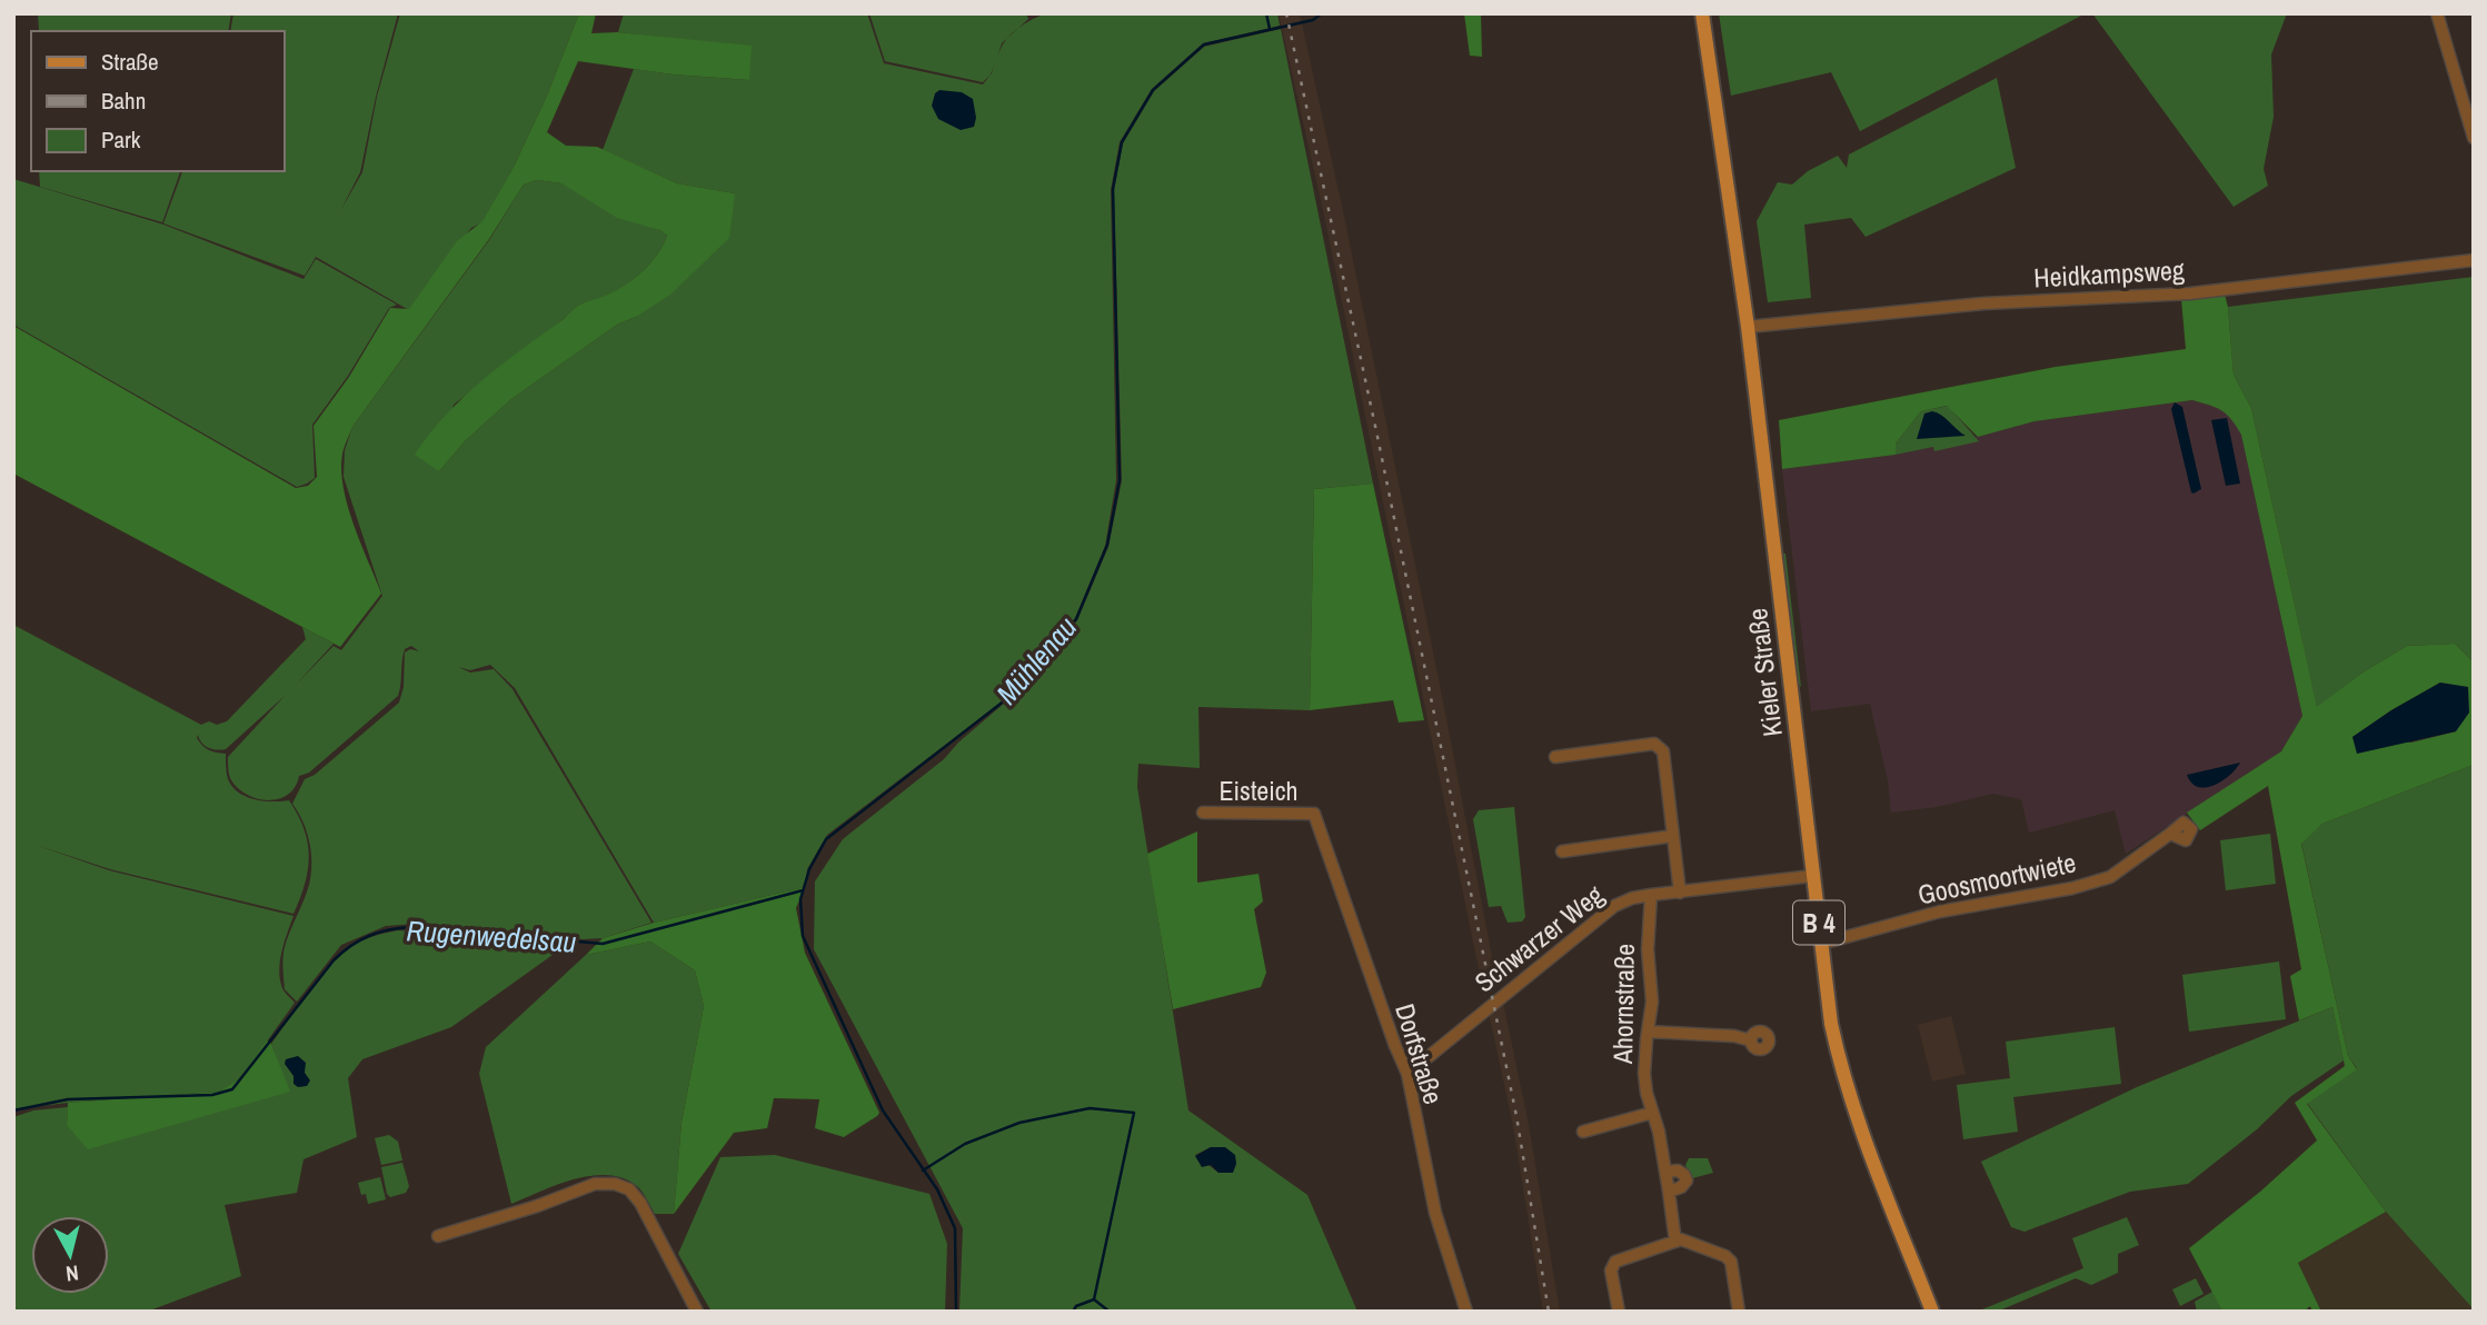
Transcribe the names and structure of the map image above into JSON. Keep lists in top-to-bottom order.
{
  "streets": {
    "main road": ["Kieler Straße", "B 4"],
    "street": [
      "Heidkampsweg",
      "Eisteich",
      "Goosmoortwiete",
      "Schwarzer Weg",
      "Ahornstraße",
      "Dorfstraße"
    ]
  },
  "crossings": [
    ["Heidkampsweg", "Kieler Straße"],
    ["Kieler Straße", "Goosmoortwiete"],
    ["Kieler Straße", "Schwarzer Weg"],
    ["Eisteich", "Dorfstraße"],
    ["Schwarzer Weg", "Ahornstraße"],
    ["Schwarzer Weg", "Dorfstraße"]
  ],
  "water": ["Mühlenau", "Rugenwedelsau"],
  "legend": ["Straße", "Bahn", "Park"],
  "north": "bottom"
}
